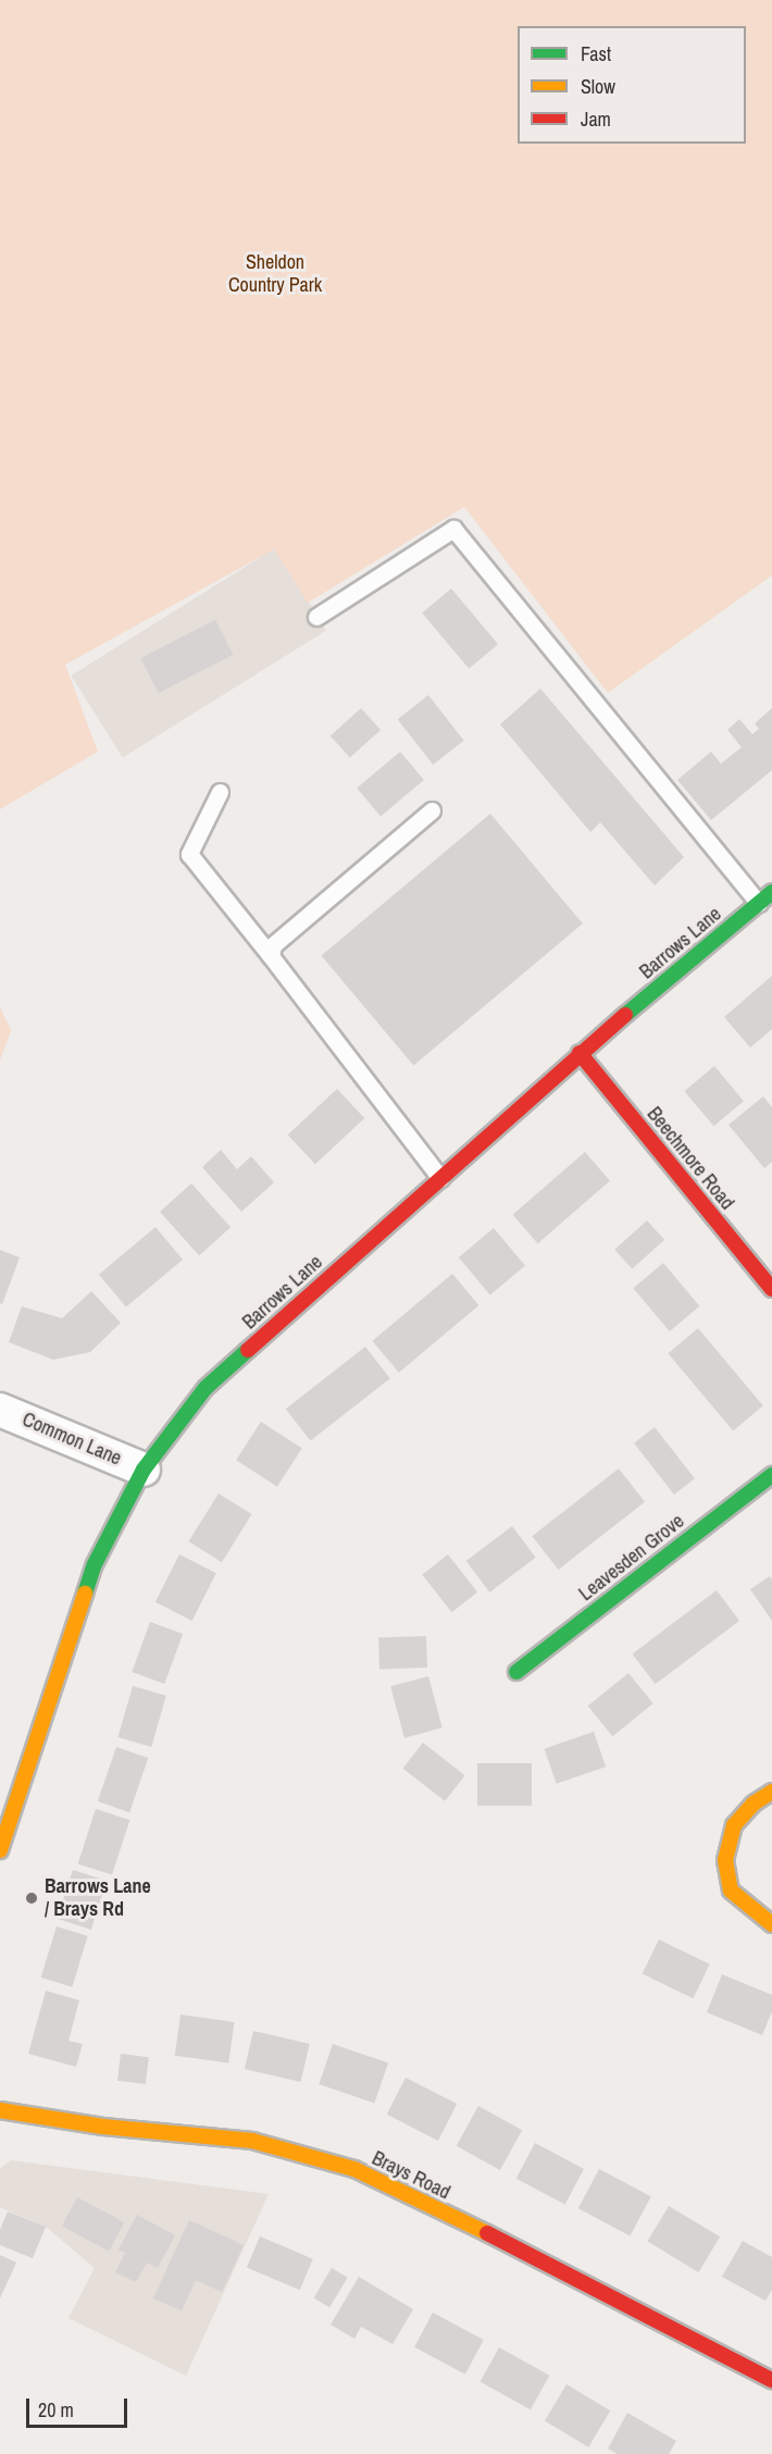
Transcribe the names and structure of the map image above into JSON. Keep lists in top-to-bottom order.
{
  "streets": {
    "street": [
      "Barrows Lane",
      "Beechmore Road",
      "Common Lane",
      "Leavesden Grove",
      "Brays Road"
    ]
  },
  "crossings": [
    ["Barrows Lane", "Beechmore Road"],
    ["Barrows Lane", "Common Lane"]
  ],
  "parks": ["Sheldon Country Park"],
  "places": ["Barrows Lane / Brays Rd"],
  "legend": ["Fast", "Slow", "Jam"],
  "scale_bar": "20 m"
}
